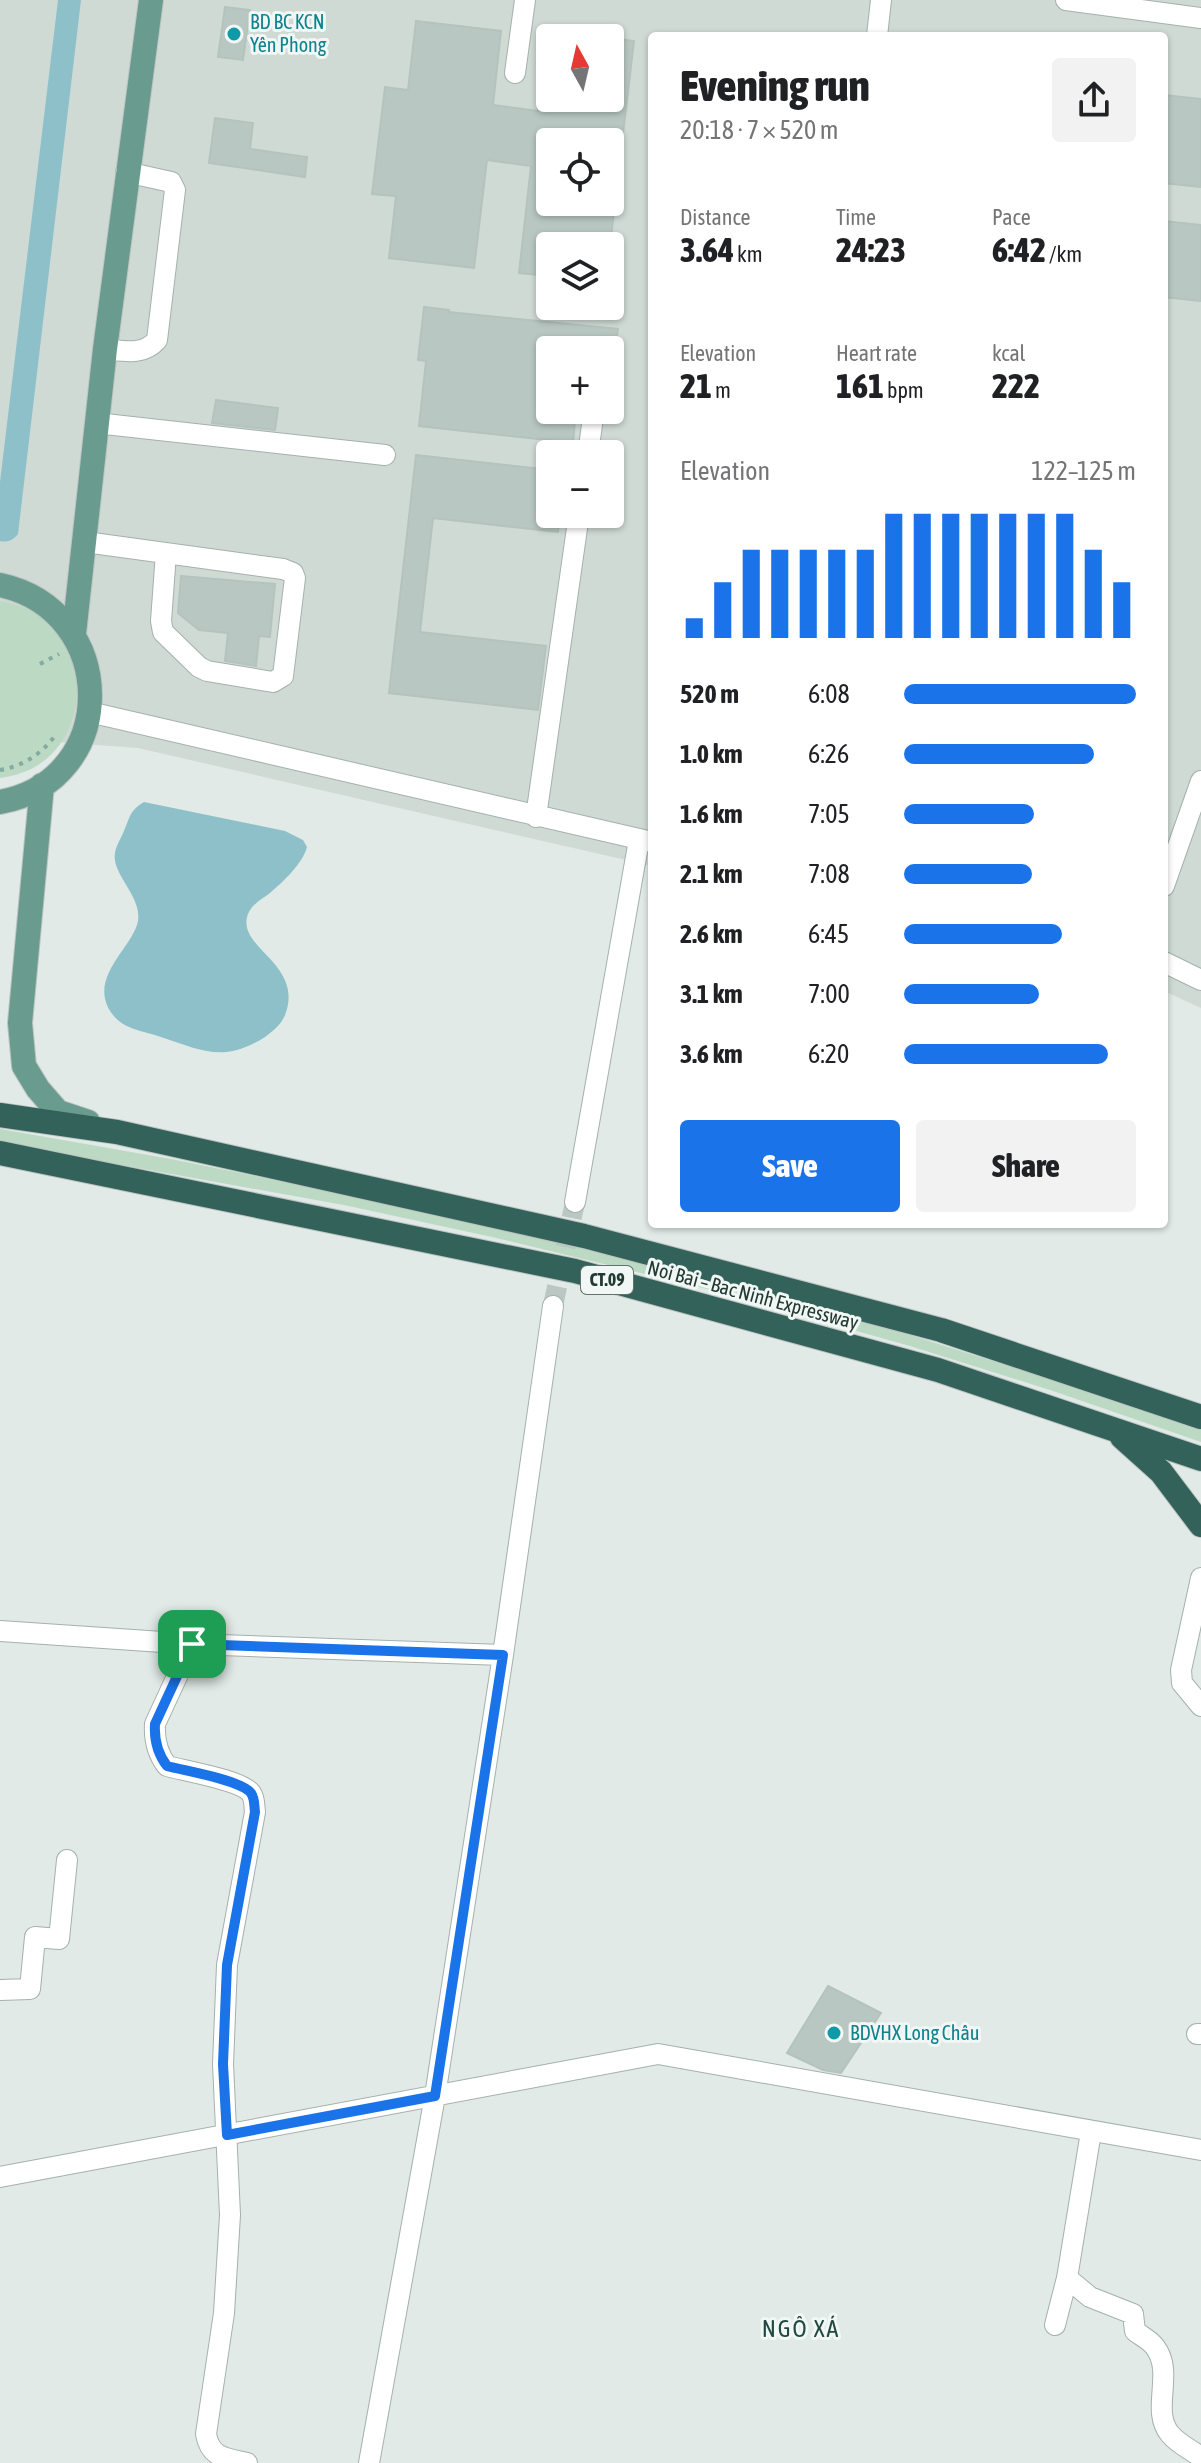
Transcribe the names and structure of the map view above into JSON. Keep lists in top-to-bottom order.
{
  "streets": {
    "highway": ["CT.09", "Noi Bai – Bac Ninh Expressway"]
  },
  "districts": ["NGÔ XÁ"],
  "places": ["BD BC KCN Yên Phong", "BDVHX Long Châu"],
  "north": "top",
  "page": {
    "map_buttons": ["+", "−"],
    "heading": ["Evening run", "20:18 · 7 × 520 m"],
    "stats": [
      ["Distance", "3.64 km"],
      ["Time", "24:23"],
      ["Pace", "6:42 /km"],
      ["Elevation", "21 m"],
      ["Heart rate", "161 bpm"],
      ["kcal", "222"]
    ],
    "chart": ["Elevation", "122–125 m"],
    "list": [
      {
        "name": "520 m",
        "note": "6:08"
      },
      {
        "name": "1.0 km",
        "note": "6:26"
      },
      {
        "name": "1.6 km",
        "note": "7:05"
      },
      {
        "name": "2.1 km",
        "note": "7:08"
      },
      {
        "name": "2.6 km",
        "note": "6:45"
      },
      {
        "name": "3.1 km",
        "note": "7:00"
      },
      {
        "name": "3.6 km",
        "note": "6:20"
      }
    ],
    "buttons": ["Save", "Share"]
  }
}
